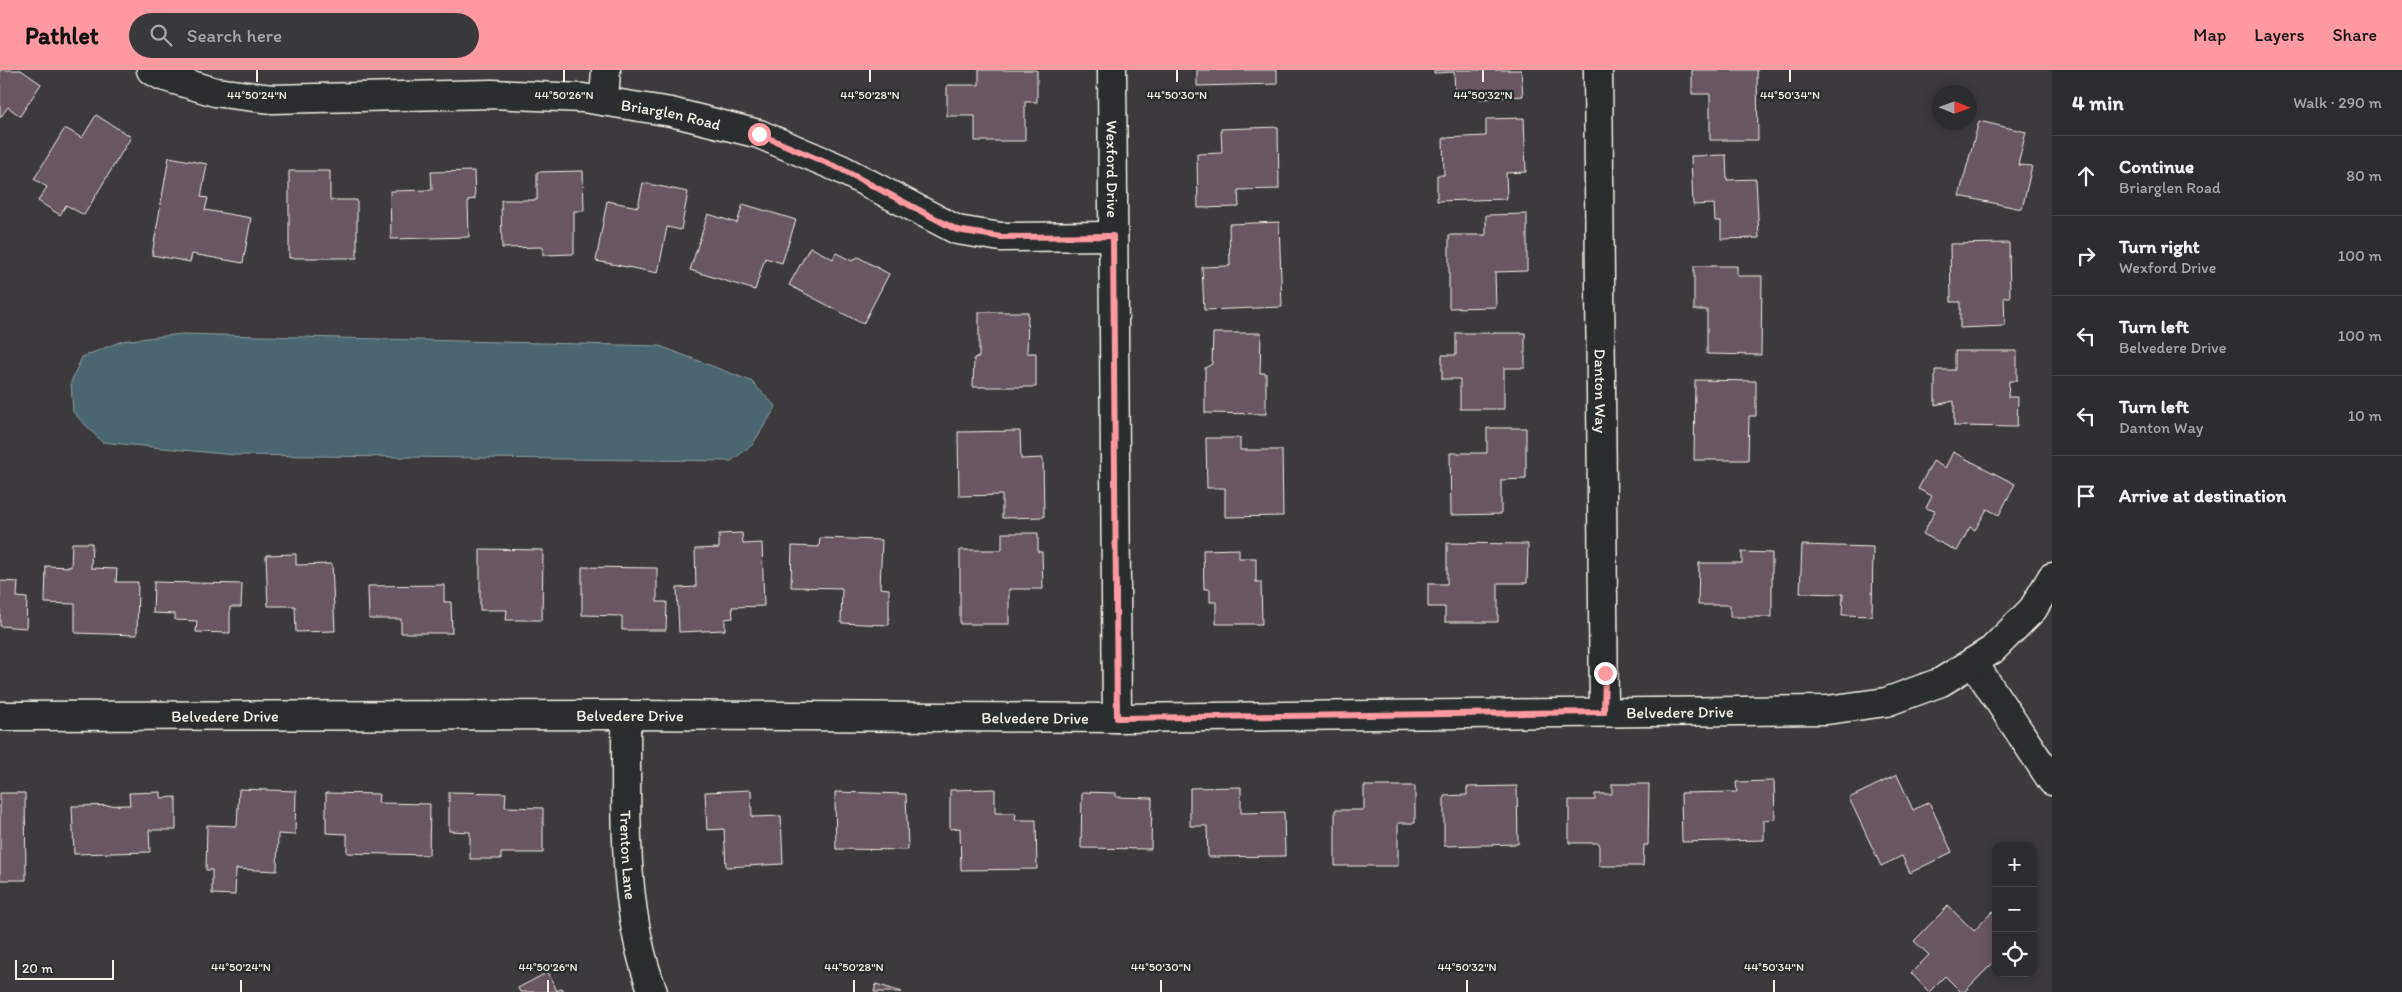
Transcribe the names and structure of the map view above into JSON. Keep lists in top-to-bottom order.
{
  "streets": {
    "street": [
      "Briarglen Road",
      "Wexford Drive",
      "Danton Way",
      "Belvedere Drive",
      "Trenton Lane"
    ]
  },
  "crossings": [
    ["Briarglen Road", "Wexford Drive"],
    ["Wexford Drive", "Belvedere Drive"],
    ["Danton Way", "Belvedere Drive"],
    ["Belvedere Drive", "Trenton Lane"]
  ],
  "scale_bar": "20 m",
  "north": "right",
  "page": {
    "header": "Pathlet",
    "search": "Search here",
    "nav": ["Map", "Layers", "Share"],
    "heading": ["4 min", "Walk · 290 m"],
    "list": [
      ["Continue", "Briarglen Road", "80 m"],
      ["Turn right", "Wexford Drive", "100 m"],
      ["Turn left", "Belvedere Drive", "100 m"],
      ["Turn left", "Danton Way", "10 m"],
      "Arrive at destination"
    ],
    "map_buttons": ["+", "−"],
    "scale": "20 m"
  },
  "coordinates": [
    "44°50'24\"N",
    "44°50'26\"N",
    "44°50'28\"N",
    "44°50'30\"N",
    "44°50'32\"N",
    "44°50'34\"N"
  ]
}
